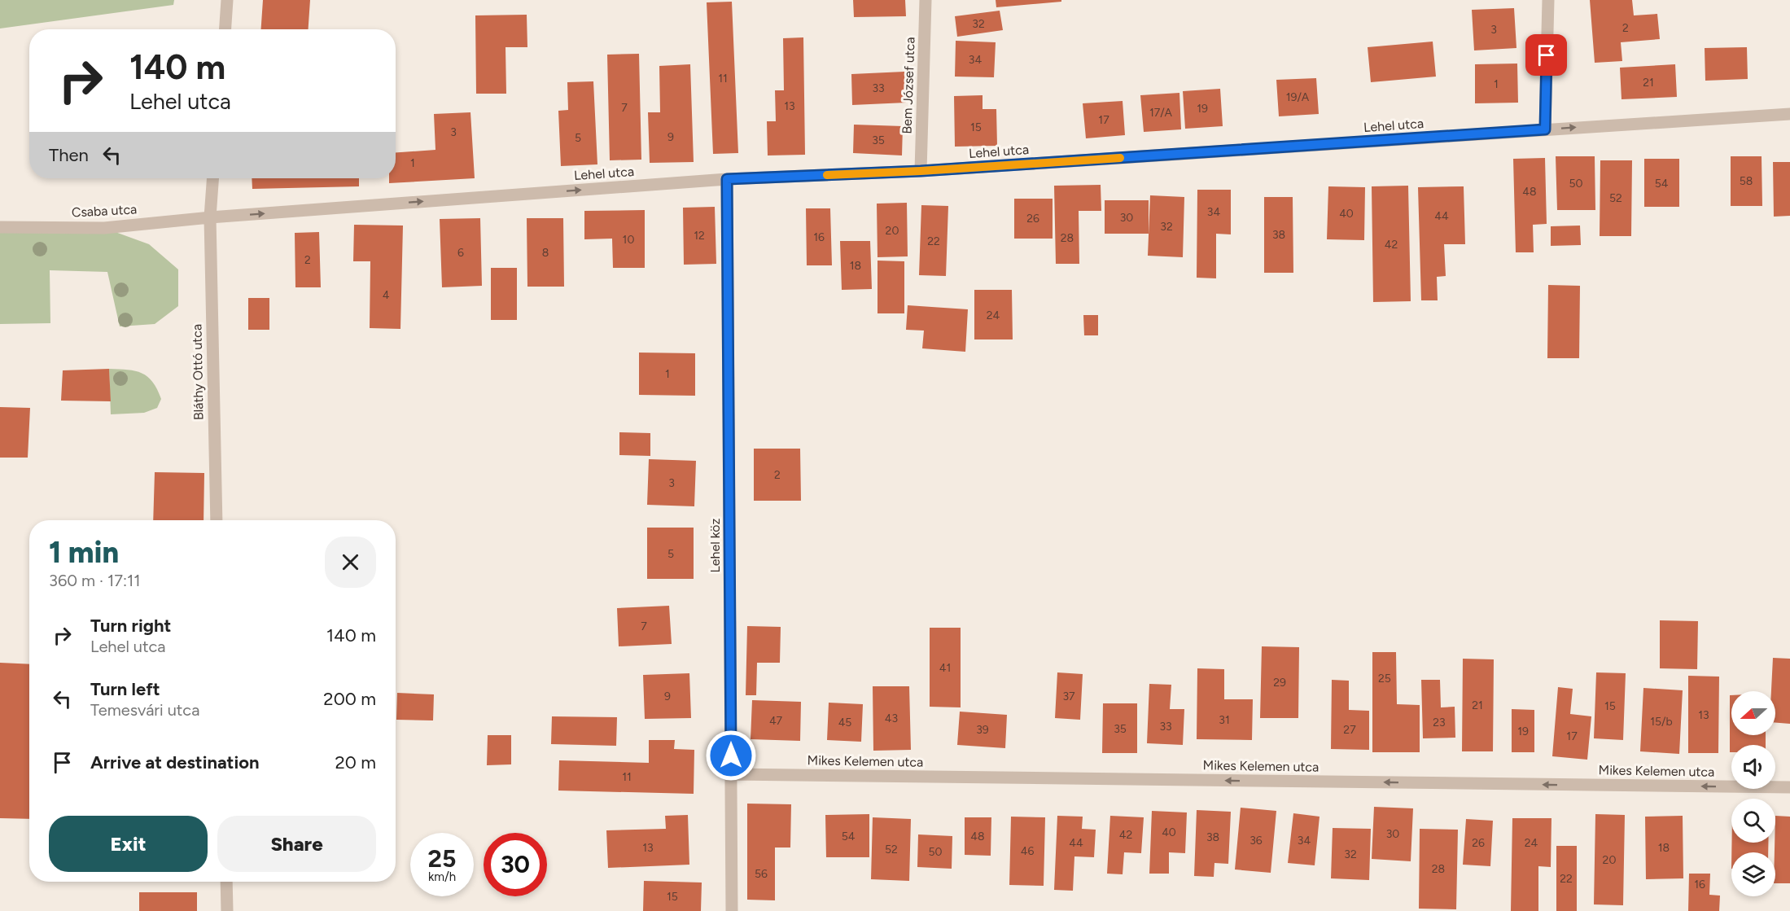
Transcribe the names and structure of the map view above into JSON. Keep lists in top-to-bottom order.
{
  "streets": {
    "street": [
      "Bem József utca",
      "Lehel utca",
      "Csaba utca",
      "Bláthy Ottó utca",
      "Lehel köz",
      "Mikes Kelemen utca"
    ]
  },
  "crossings": [
    ["Bem József utca", "Lehel utca"],
    ["Lehel utca", "Csaba utca"],
    ["Lehel utca", "Bláthy Ottó utca"],
    ["Lehel utca", "Lehel köz"],
    ["Csaba utca", "Bláthy Ottó utca"],
    ["Lehel köz", "Mikes Kelemen utca"]
  ],
  "one_way": ["Lehel utca", "Mikes Kelemen utca"],
  "house_numbers": [
    "32",
    "2",
    "3",
    "34",
    "11",
    "21",
    "1",
    "33",
    "19/A",
    "13",
    "7",
    "19",
    "17/A",
    "17",
    "15",
    "3",
    "9",
    "5",
    "35",
    "1",
    "58",
    "50",
    "54",
    "48",
    "52",
    "34",
    "40",
    "44",
    "30",
    "26",
    "32",
    "20",
    "38",
    "12",
    "16",
    "28",
    "10",
    "22",
    "42",
    "6",
    "8",
    "2",
    "18",
    "4",
    "24",
    "1",
    "2",
    "3",
    "5",
    "7",
    "41",
    "25",
    "29",
    "9",
    "37",
    "21",
    "15",
    "13",
    "43",
    "31",
    "47",
    "15/b",
    "45",
    "23",
    "33",
    "35",
    "39",
    "27",
    "19",
    "17",
    "11",
    "40",
    "30",
    "42",
    "54",
    "48",
    "38",
    "36",
    "34",
    "44",
    "26",
    "24",
    "13",
    "18",
    "52",
    "46",
    "50",
    "32",
    "20",
    "28",
    "56",
    "22",
    "16",
    "15"
  ],
  "north": "left",
  "page": {
    "turn": ["140 m", "Lehel utca"],
    "then": "Then",
    "heading": ["1 min", "360 m · 17:11"],
    "list": [
      {
        "name": "Turn right",
        "note": "Lehel utca",
        "value": "140 m"
      },
      {
        "name": "Turn left",
        "note": "Temesvári utca",
        "value": "200 m"
      },
      {
        "name": "Arrive at destination",
        "value": "20 m"
      }
    ],
    "buttons": ["Exit", "Share"],
    "speed": "25 km/h",
    "limit": "30"
  }
}
